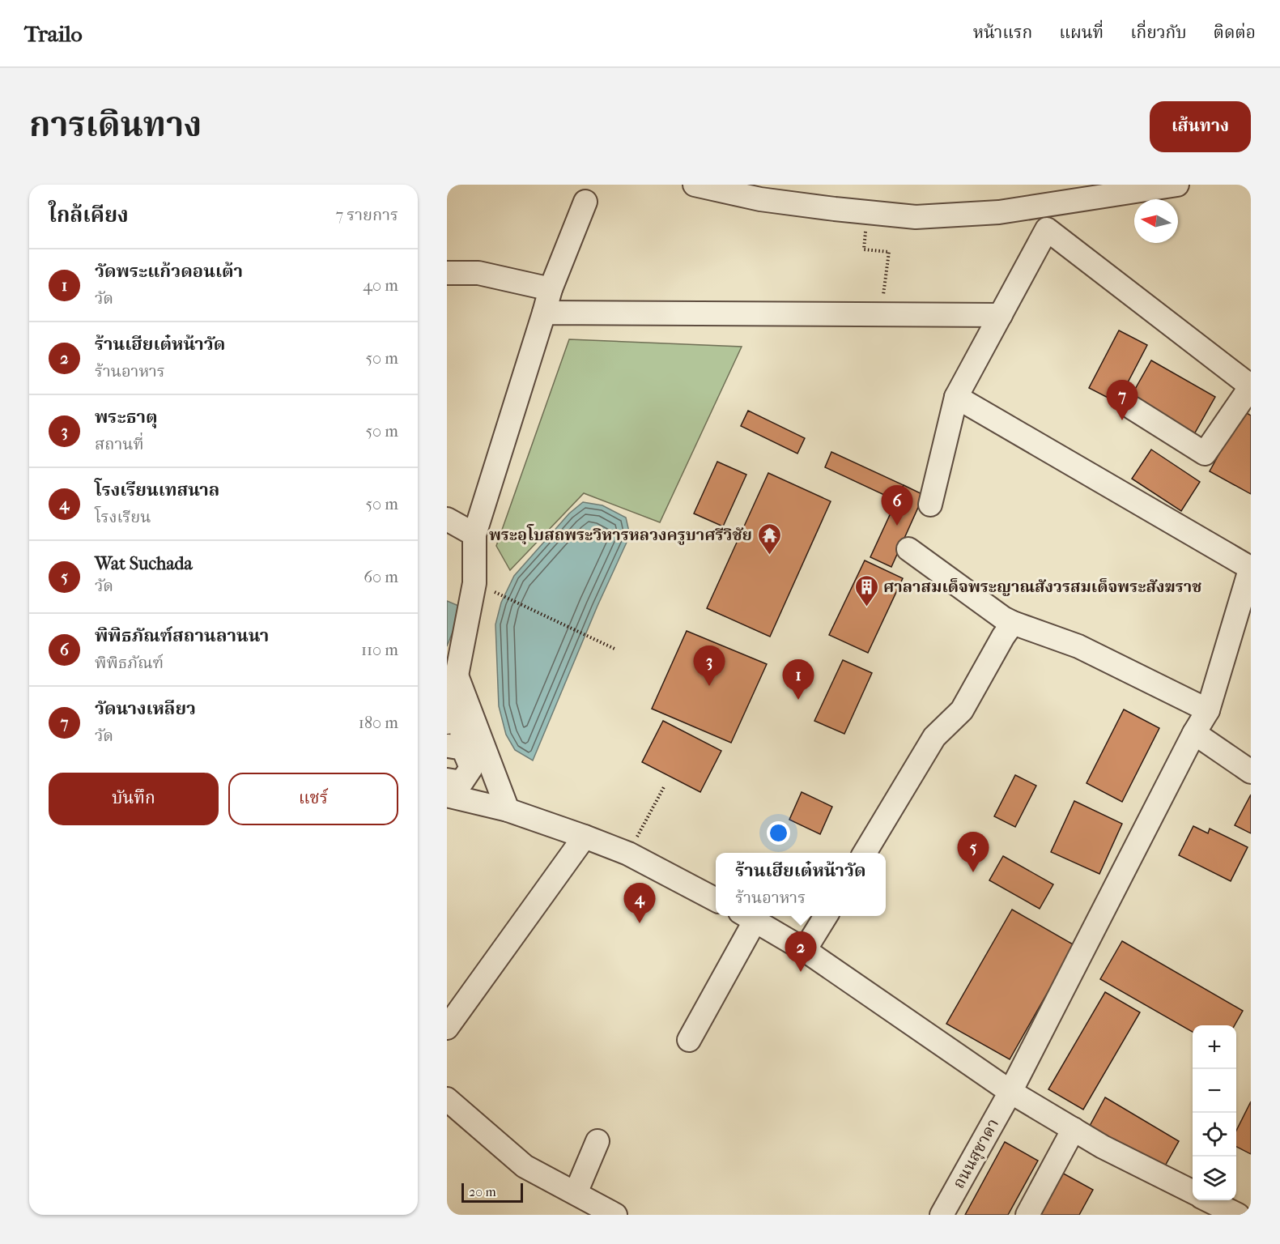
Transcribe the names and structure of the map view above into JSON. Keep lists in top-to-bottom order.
{
  "streets": {
    "street": ["ถนนสุชาดา"]
  },
  "places": {
    "temple": ["พระอุโบสถพระวิหารหลวงครูบาศรีวิชัย"],
    "building": ["ศาลาสมเด็จพระญาณสังวรสมเด็จพระสังฆราช"]
  },
  "scale_bar": "20 m",
  "north": "left",
  "page": {
    "header": "Trailo",
    "nav": [
      "หน้าแรก",
      "แผนที่",
      "เกี่ยวกับ",
      "ติดต่อ"
    ],
    "title": "การเดินทาง",
    "buttons": [
      "เส้นทาง",
      ["บันทึก", "แชร์"]
    ],
    "heading": ["ใกล้เคียง", "7 รายการ"],
    "list": [
      {
        "mark": "1",
        "name": "วัดพระแก้วดอนเต้า",
        "note": "วัด",
        "value": "40 m"
      },
      {
        "mark": "2",
        "name": "ร้านเฮียเต๋หน้าวัด",
        "note": "ร้านอาหาร",
        "value": "50 m"
      },
      {
        "mark": "3",
        "name": "พระธาตุ",
        "note": "สถานที่",
        "value": "50 m"
      },
      {
        "mark": "4",
        "name": "โรงเรียนเทสนาล",
        "note": "โรงเรียน",
        "value": "50 m"
      },
      {
        "mark": "5",
        "name": "Wat Suchada",
        "note": "วัด",
        "value": "60 m"
      },
      {
        "mark": "6",
        "name": "พิพิธภัณฑ์สถานลานนา",
        "note": "พิพิธภัณฑ์",
        "value": "110 m"
      },
      {
        "mark": "7",
        "name": "วัดนางเหลียว",
        "note": "วัด",
        "value": "180 m"
      }
    ],
    "pins": [
      "7",
      "6",
      "3",
      "1",
      "5",
      "4",
      "2"
    ],
    "popup": ["ร้านเฮียเต๋หน้าวัด", "ร้านอาหาร"],
    "map_buttons": ["+", "−"],
    "scale": "20 m"
  }
}
